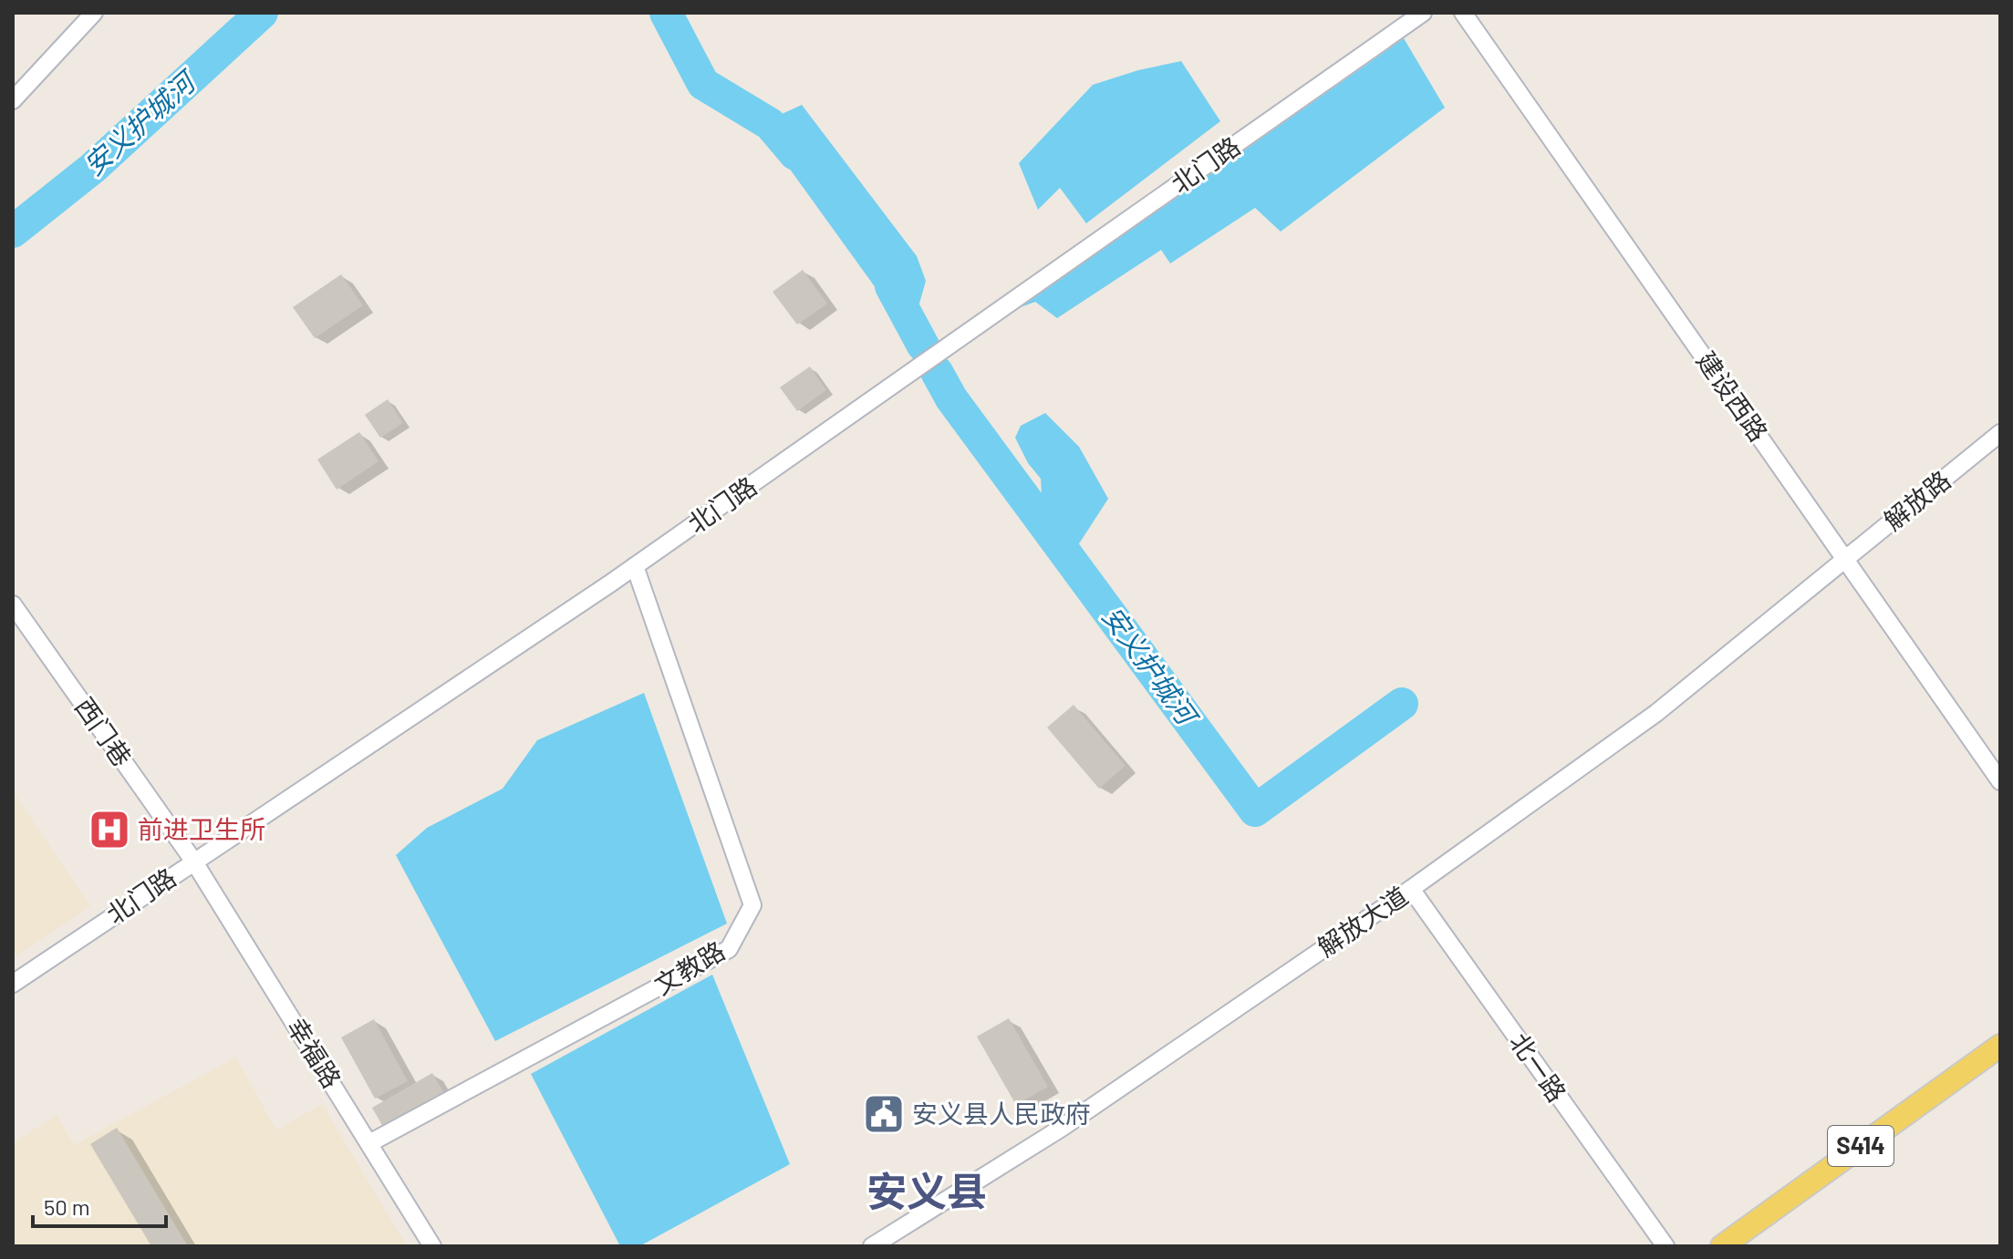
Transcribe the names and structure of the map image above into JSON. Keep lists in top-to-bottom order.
{
  "streets": {
    "main road": ["S414"],
    "street": [
      "北门路",
      "建设西路",
      "解放路",
      "西门巷",
      "解放大道",
      "文教路",
      "幸福路",
      "北一路"
    ]
  },
  "crossings": [
    ["北门路", "西门巷"],
    ["北门路", "文教路"],
    ["北门路", "幸福路"],
    ["建设西路", "解放路"],
    ["建设西路", "解放大道"],
    ["解放路", "解放大道"],
    ["西门巷", "幸福路"],
    ["解放大道", "北一路"],
    ["文教路", "幸福路"]
  ],
  "districts": ["安义县"],
  "water": ["安义护城河"],
  "places": {
    "hospital": ["前进卫生所"],
    "public building": ["安义县人民政府"]
  },
  "scale_bar": "50 m"
}
